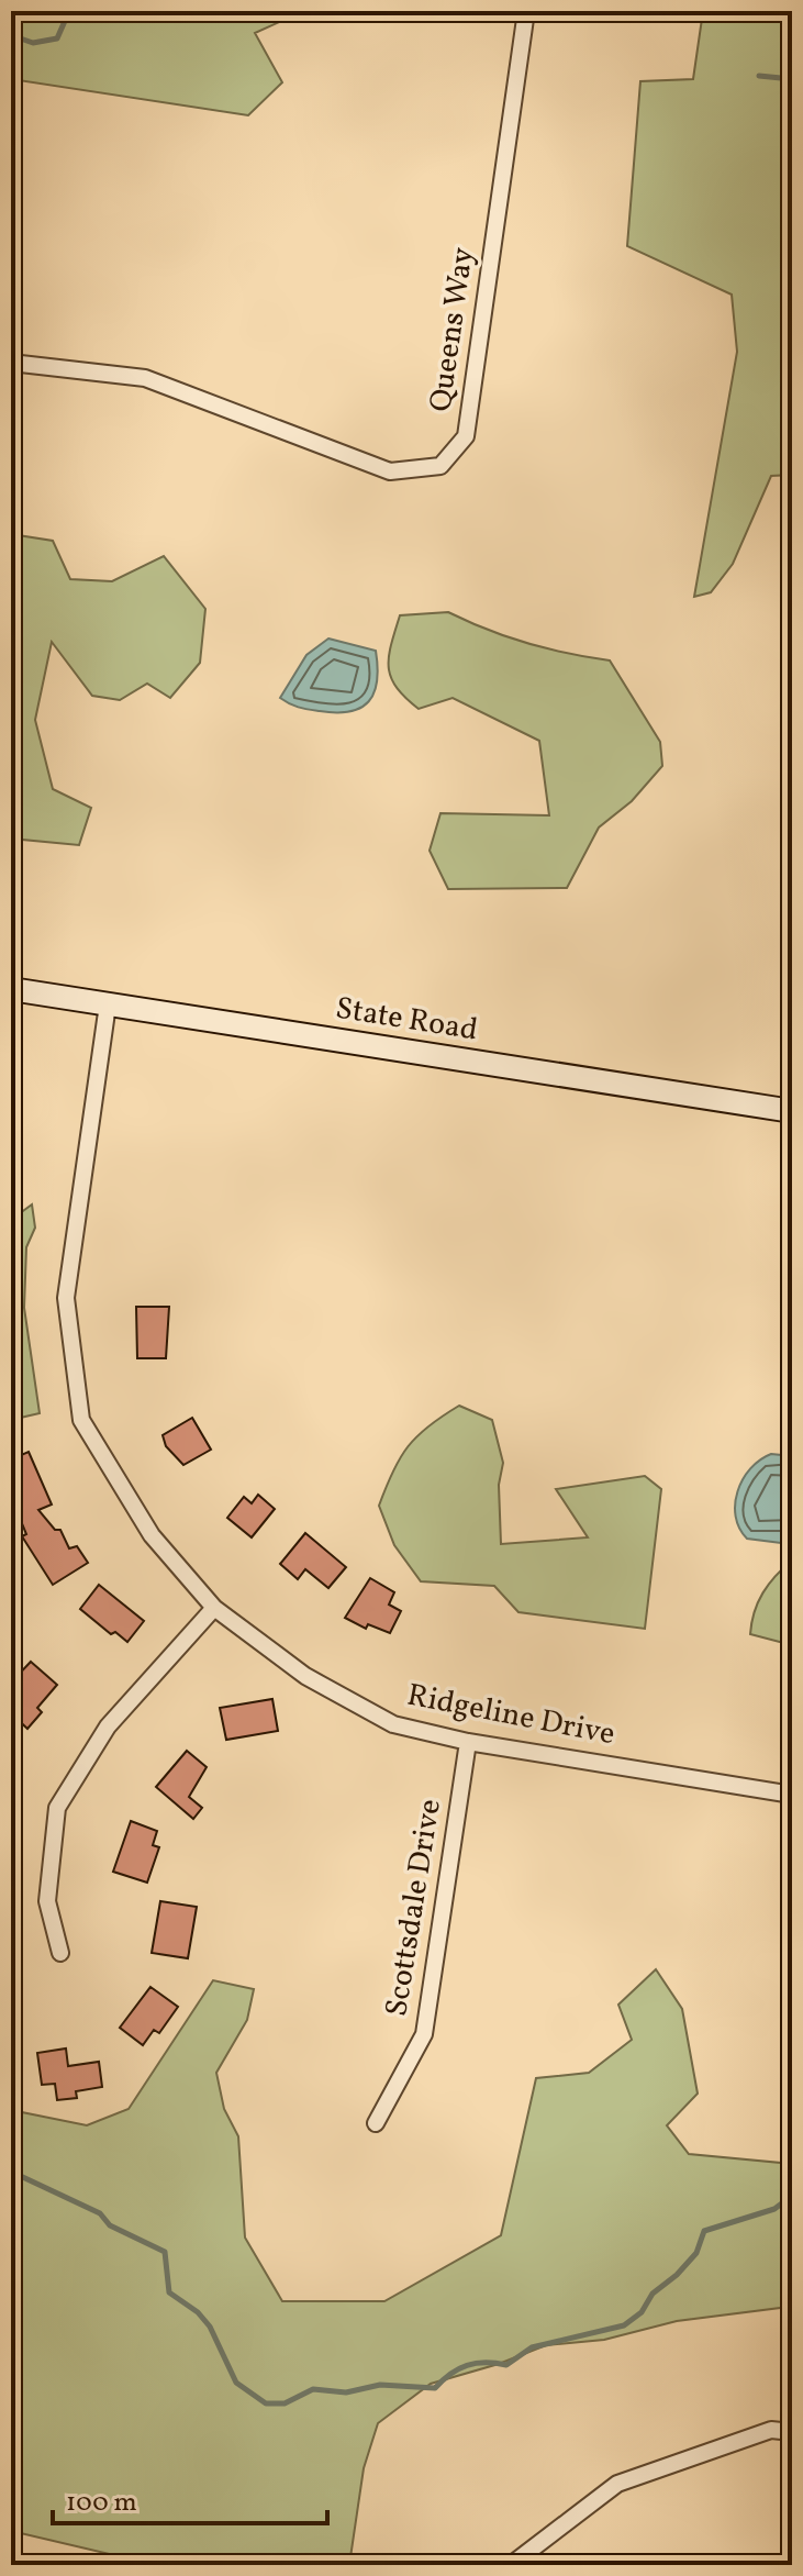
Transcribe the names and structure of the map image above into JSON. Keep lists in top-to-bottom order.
{
  "streets": {
    "main road": ["State Road"],
    "street": ["Queens Way", "Ridgeline Drive", "Scottsdale Drive"]
  },
  "crossings": [
    ["State Road", "Ridgeline Drive"],
    ["Ridgeline Drive", "Scottsdale Drive"]
  ],
  "scale_bar": "100 m"
}
